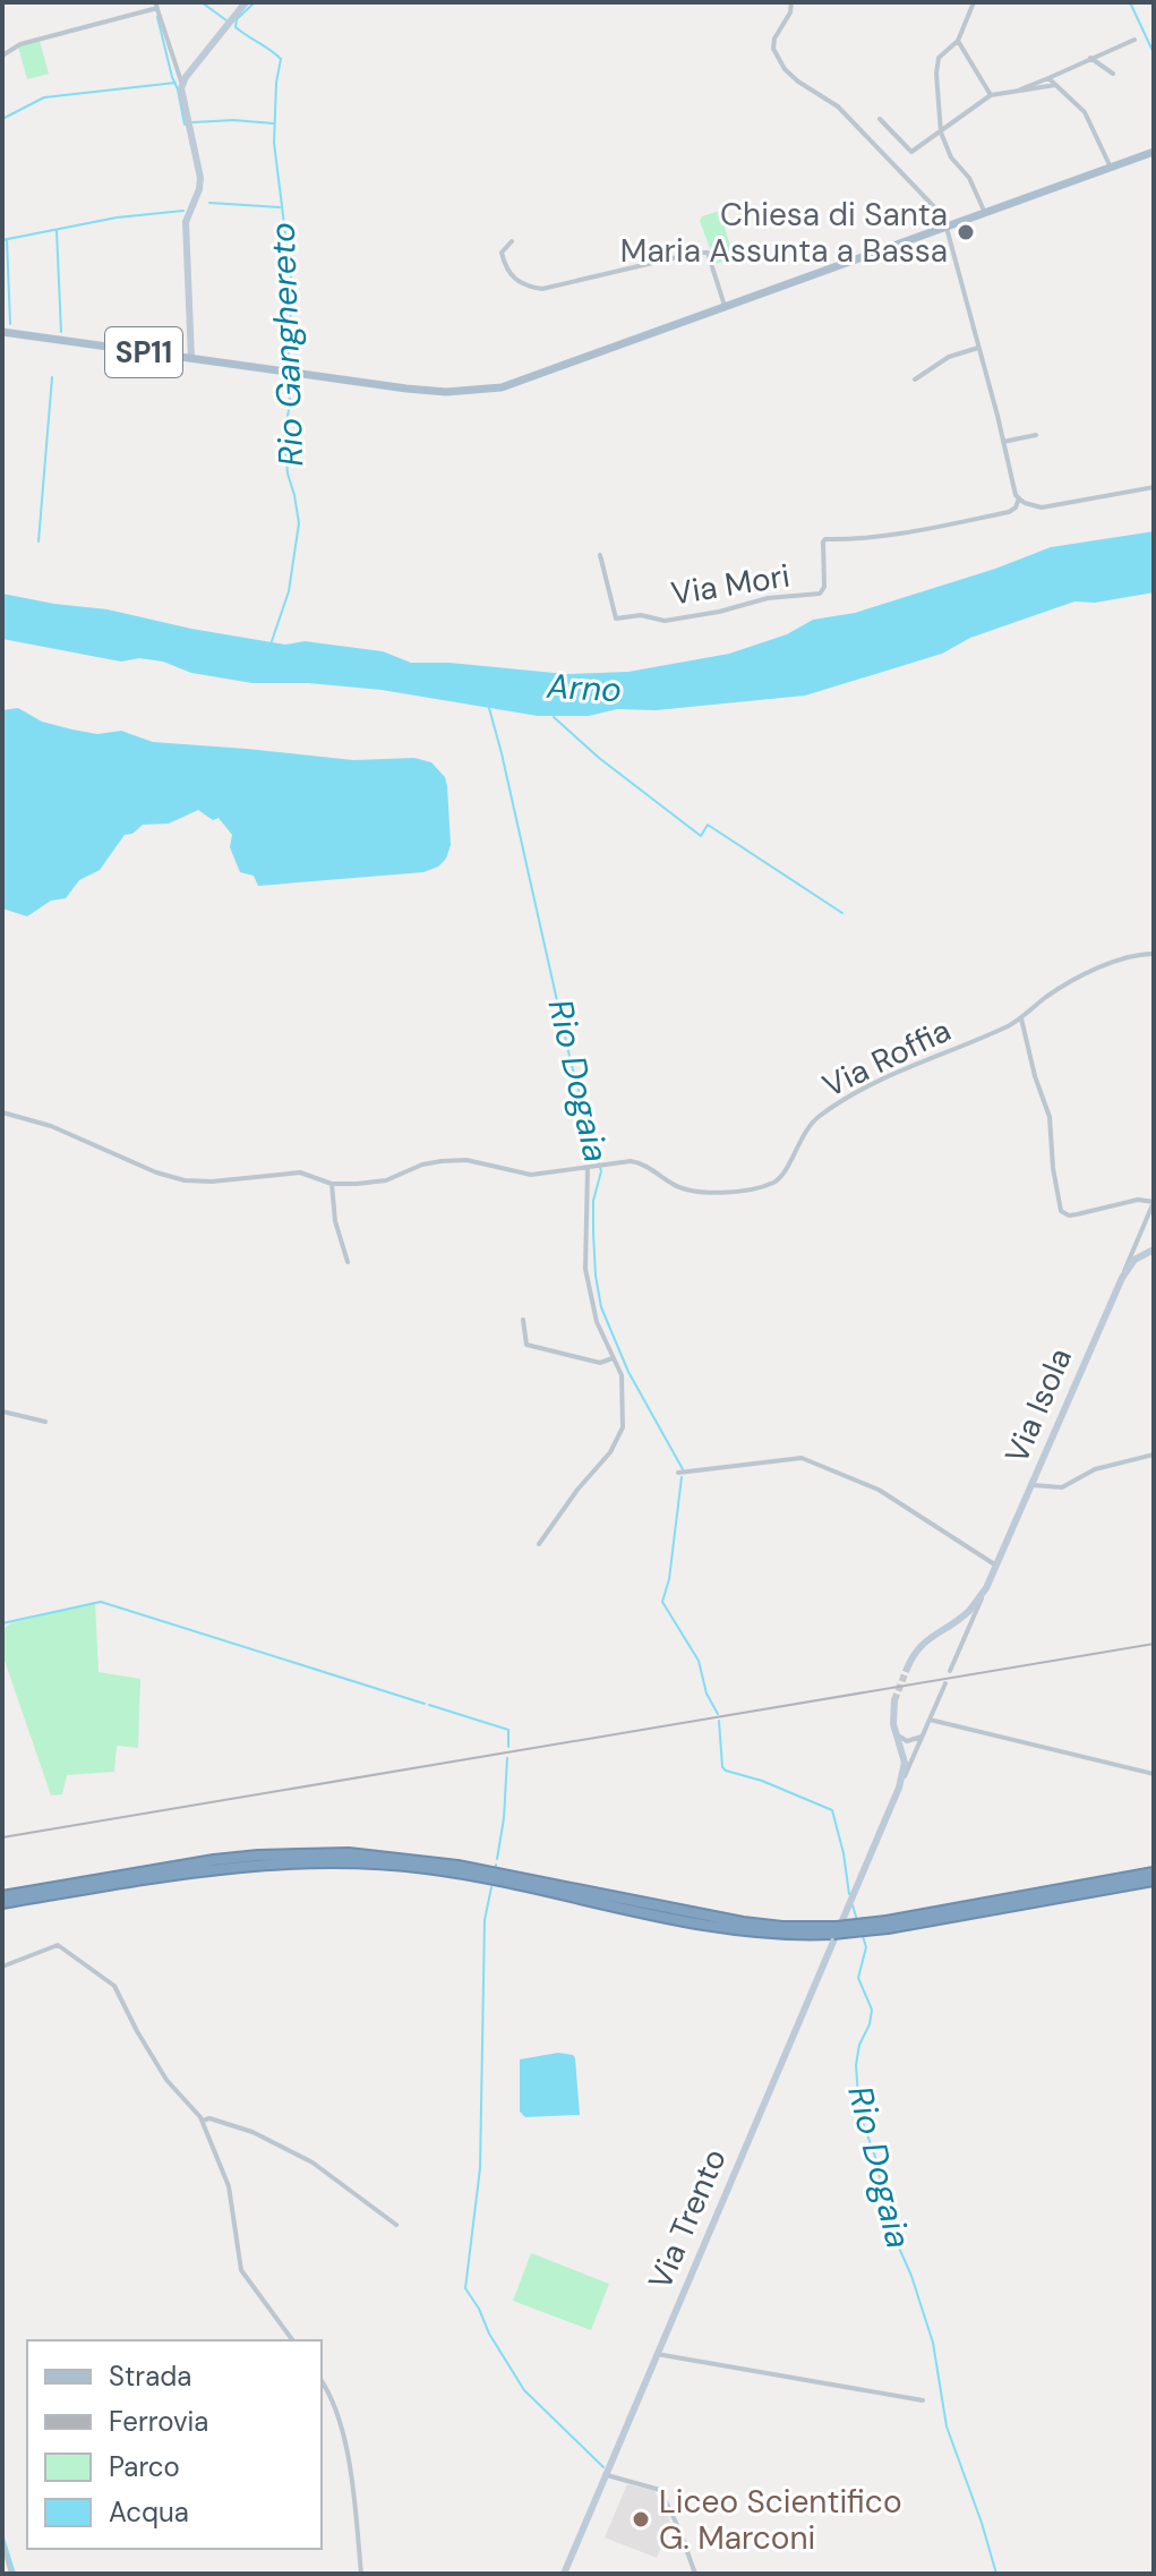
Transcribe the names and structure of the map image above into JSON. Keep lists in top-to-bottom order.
{
  "streets": {
    "main road": ["SP11"],
    "street": [
      "Via Mori",
      "Via Roffia",
      "Via Isola",
      "Via Trento"
    ]
  },
  "water": ["Rio Ganghereto", "Arno", "Rio Dogaia"],
  "places": ["Chiesa di Santa Maria Assunta a Bassa", "Liceo Scientifico G. Marconi"],
  "legend": [
    "Strada",
    "Ferrovia",
    "Parco",
    "Acqua"
  ]
}
